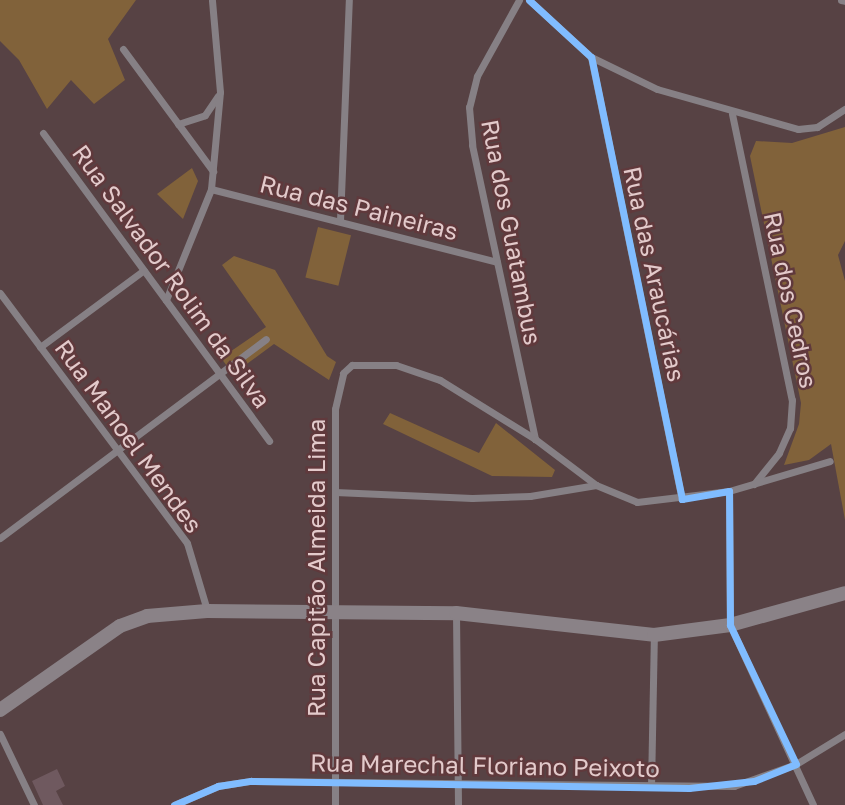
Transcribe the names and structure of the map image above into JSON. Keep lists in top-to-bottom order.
{
  "streets": {
    "street": [
      "Rua das Paineiras",
      "Rua dos Guatambus",
      "Rua das Araucárias",
      "Rua Salvador Rolim da Silva",
      "Rua dos Cedros",
      "Rua Manoel Mendes",
      "Rua Capitão Almeida Lima",
      "Rua Marechal Floriano Peixoto"
    ]
  },
  "crossings": [
    ["Rua das Paineiras", "Rua dos Guatambus"],
    ["Rua dos Guatambus", "Rua Capitão Almeida Lima"],
    ["Rua Capitão Almeida Lima", "Rua Marechal Floriano Peixoto"]
  ]
}
